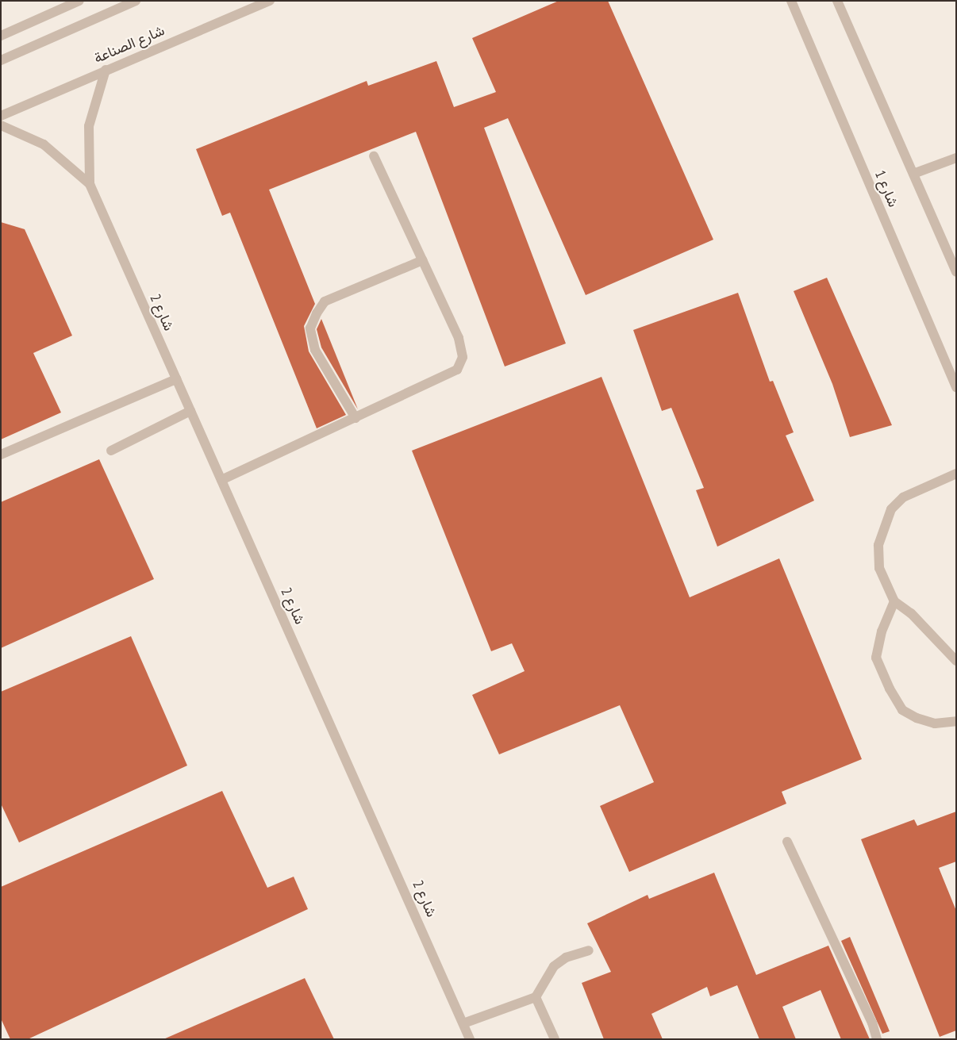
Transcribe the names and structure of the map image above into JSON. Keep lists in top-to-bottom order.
{
  "streets": {
    "street": ["شارع الصناعة", "شارع 1", "شارع 2"]
  },
  "crossings": [
    ["شارع الصناعة", "شارع 2"]
  ]
}
